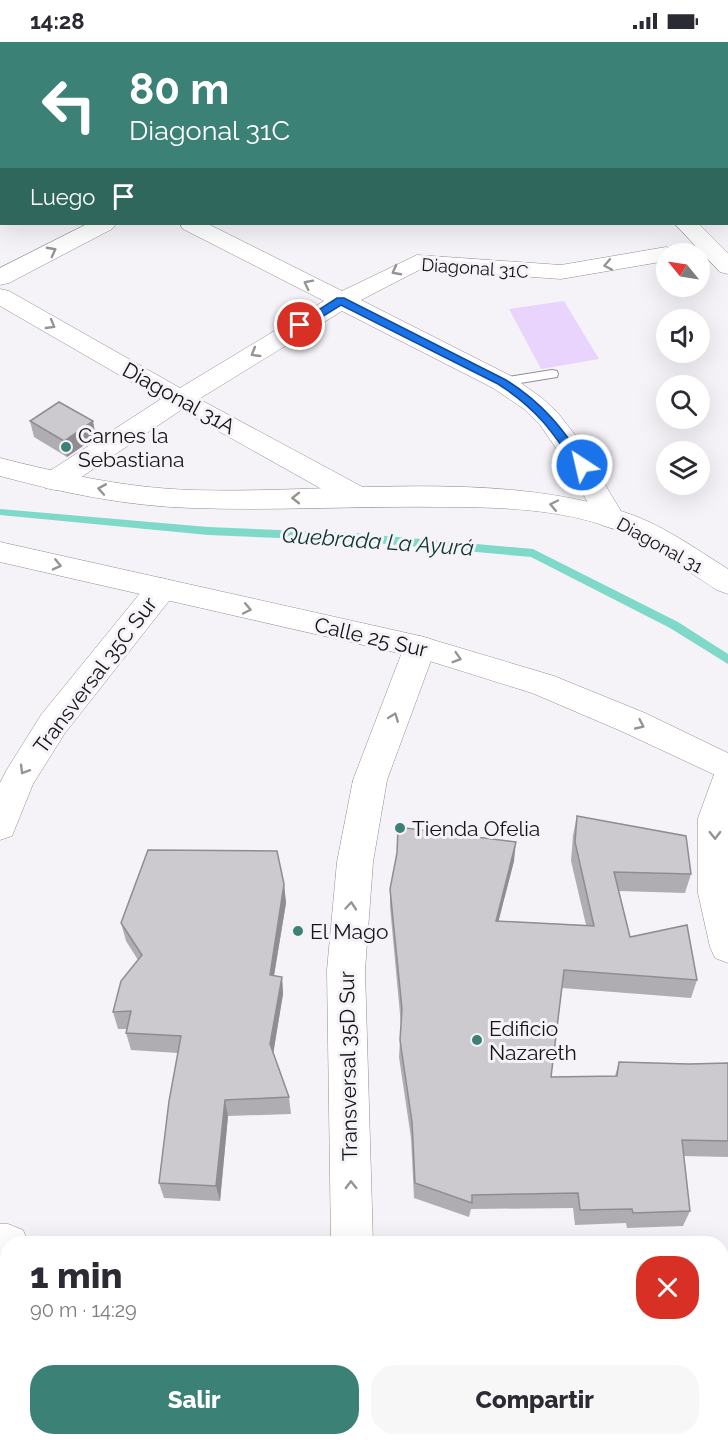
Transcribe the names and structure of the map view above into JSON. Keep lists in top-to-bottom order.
{
  "streets": {
    "street": [
      "Diagonal 31C",
      "Diagonal 31A",
      "Diagonal 31",
      "Calle 25 Sur",
      "Transversal 35C Sur",
      "Transversal 35D Sur"
    ]
  },
  "crossings": [
    ["Diagonal 31C", "Diagonal 31A"],
    ["Diagonal 31C", "Diagonal 31"],
    ["Calle 25 Sur", "Transversal 35C Sur"],
    ["Calle 25 Sur", "Transversal 35D Sur"]
  ],
  "one_way": ["Diagonal 31A", "Transversal 35C Sur", "Transversal 35D Sur"],
  "water": ["Quebrada La Ayurá"],
  "places": [
    "Carnes la Sebastiana",
    "Tienda Ofelia",
    "El Mago",
    "Edificio Nazareth"
  ],
  "north": "top left",
  "page": {
    "status": "14:28",
    "turn": ["80 m", "Diagonal 31C"],
    "then": "Luego",
    "heading": ["1 min", "90 m · 14:29"],
    "buttons": ["Salir", "Compartir"]
  }
}
